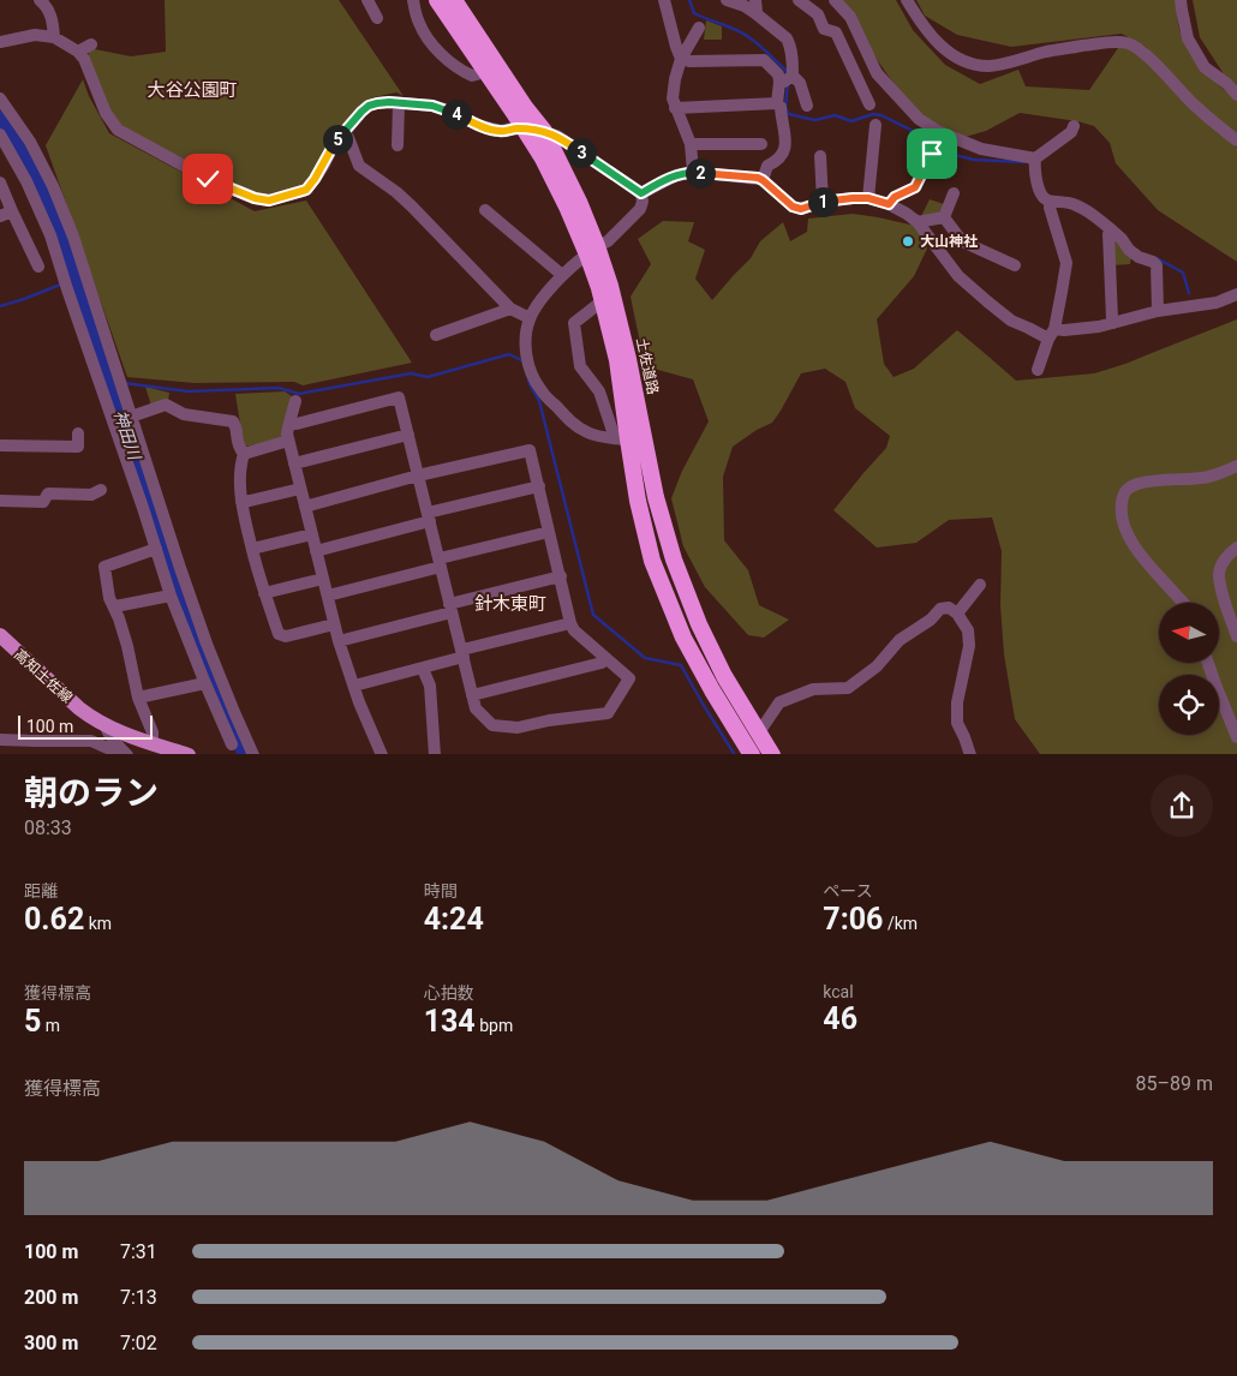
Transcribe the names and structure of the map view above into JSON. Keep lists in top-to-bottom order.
{
  "streets": {
    "highway": ["土佐道路"],
    "main road": ["高知土佐線"]
  },
  "districts": ["大谷公園町", "針木東町"],
  "water": ["神田川"],
  "places": ["大山神社"],
  "scale_bar": "100 m",
  "north": "left",
  "page": {
    "pins": [
      "4",
      "5",
      "3",
      "2",
      "1"
    ],
    "scale": "100 m",
    "heading": ["朝のラン", "08:33"],
    "stats": [
      ["距離", "0.62 km"],
      ["時間", "4:24"],
      ["ペース", "7:06 /km"],
      ["獲得標高", "5 m"],
      ["心拍数", "134 bpm"],
      ["kcal", "46"]
    ],
    "chart": ["獲得標高", "85–89 m"],
    "list": [
      {
        "name": "100 m",
        "note": "7:31"
      },
      {
        "name": "200 m",
        "note": "7:13"
      },
      {
        "name": "300 m",
        "note": "7:02"
      }
    ]
  }
}
